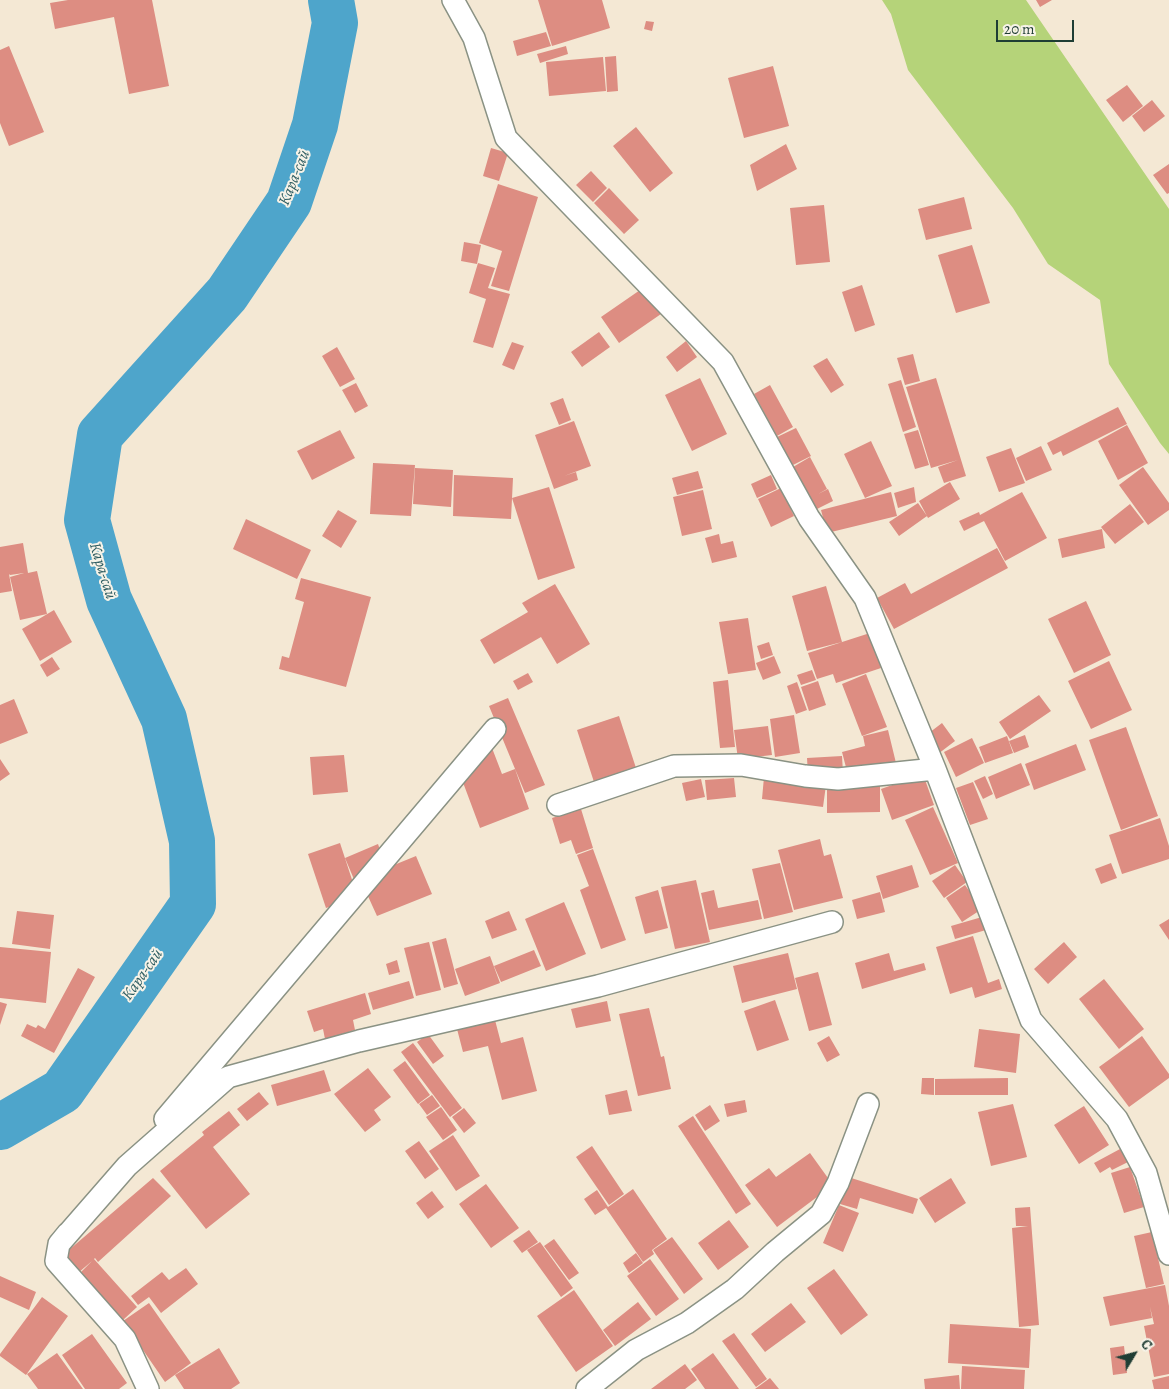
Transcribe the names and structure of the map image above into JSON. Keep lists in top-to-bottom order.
{
  "water": ["Кара-сай"],
  "scale_bar": "20 m",
  "north": "top right"
}
